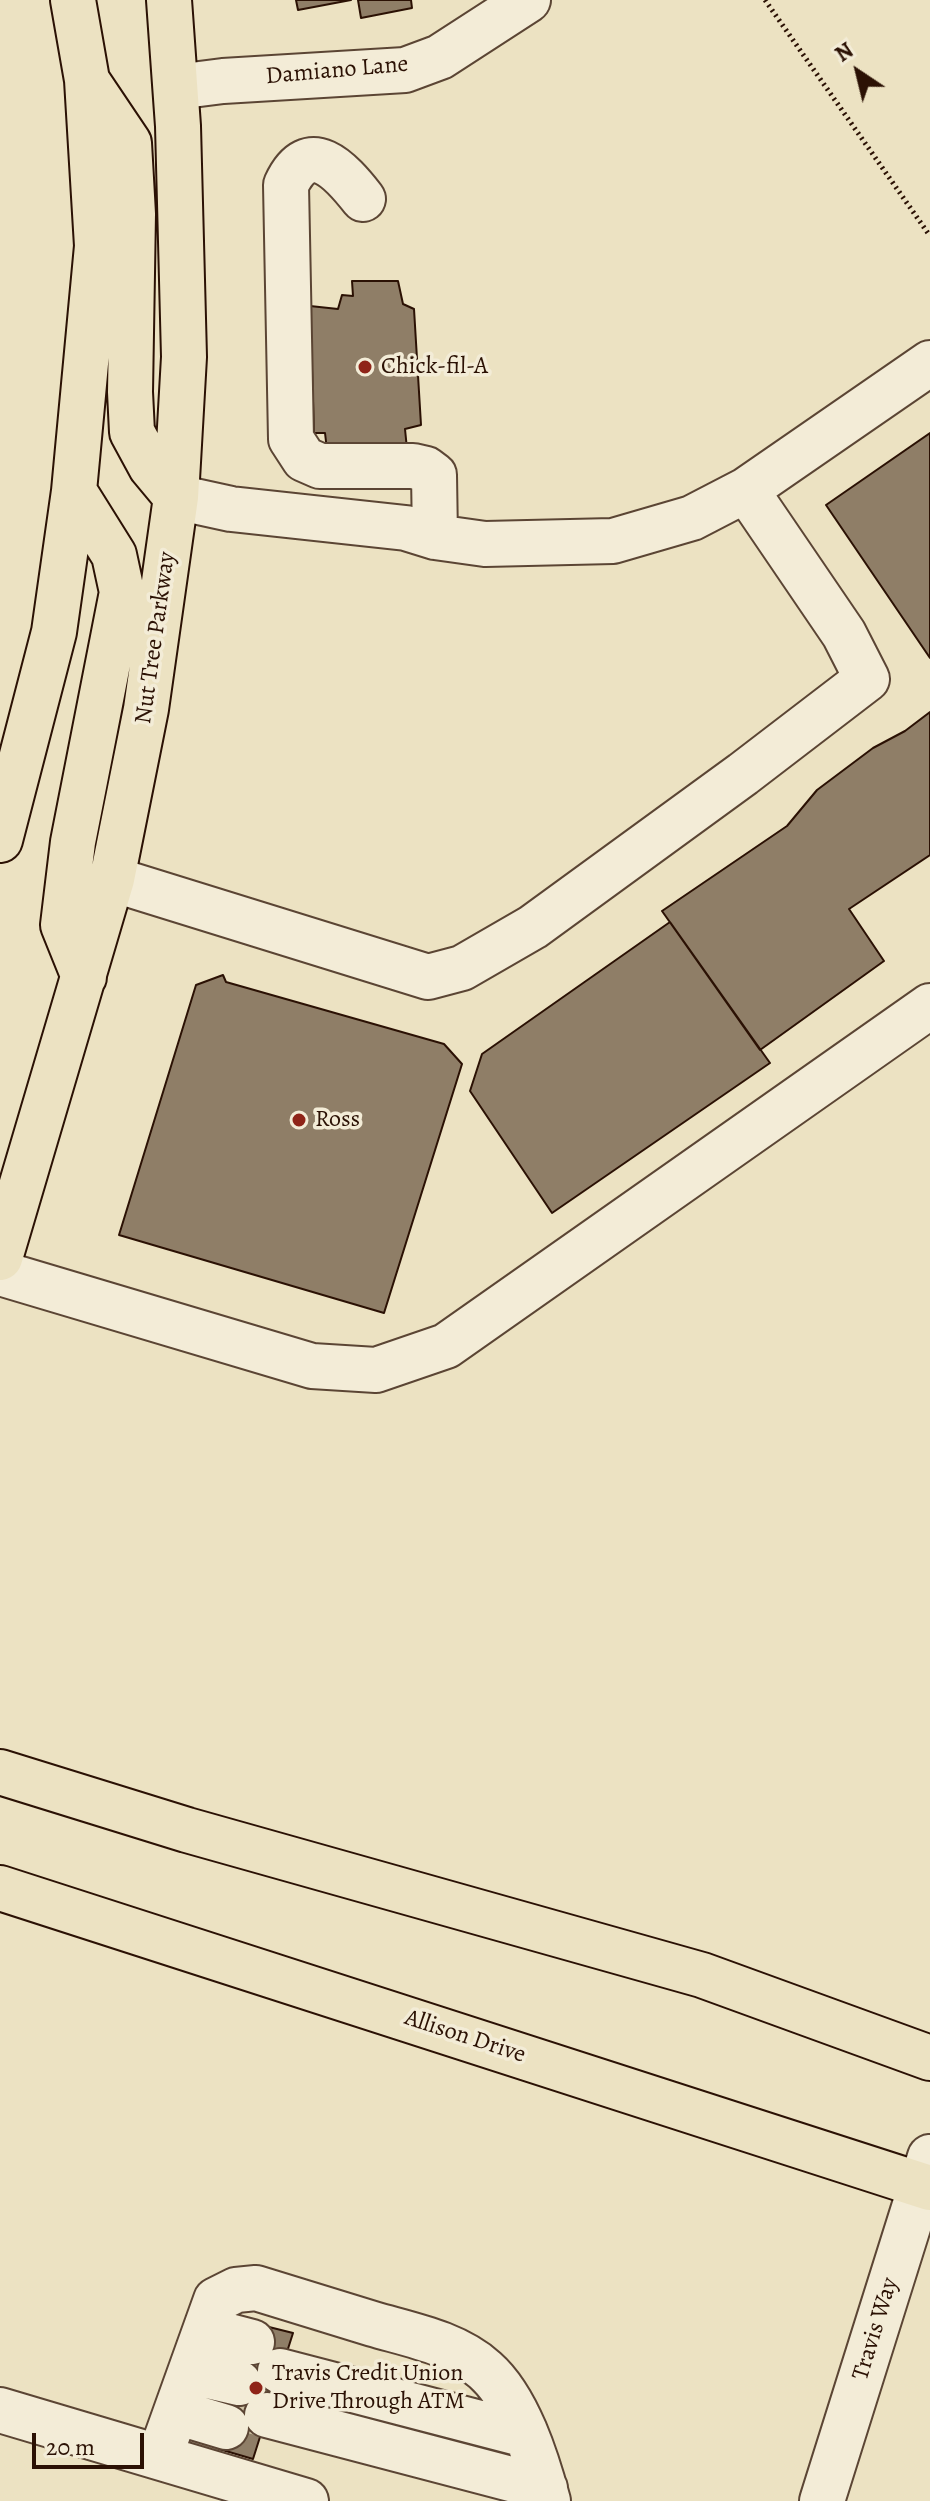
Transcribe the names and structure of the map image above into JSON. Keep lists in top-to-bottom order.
{
  "streets": {
    "main road": ["Nut Tree Parkway", "Allison Drive"],
    "street": ["Damiano Lane", "Travis Way"]
  },
  "crossings": [
    ["Damiano Lane", "Nut Tree Parkway"],
    ["Allison Drive", "Travis Way"]
  ],
  "places": ["Chick-fil-A", "Ross", "Travis Credit Union Drive Through ATM"],
  "scale_bar": "20 m",
  "north": "top left"
}
